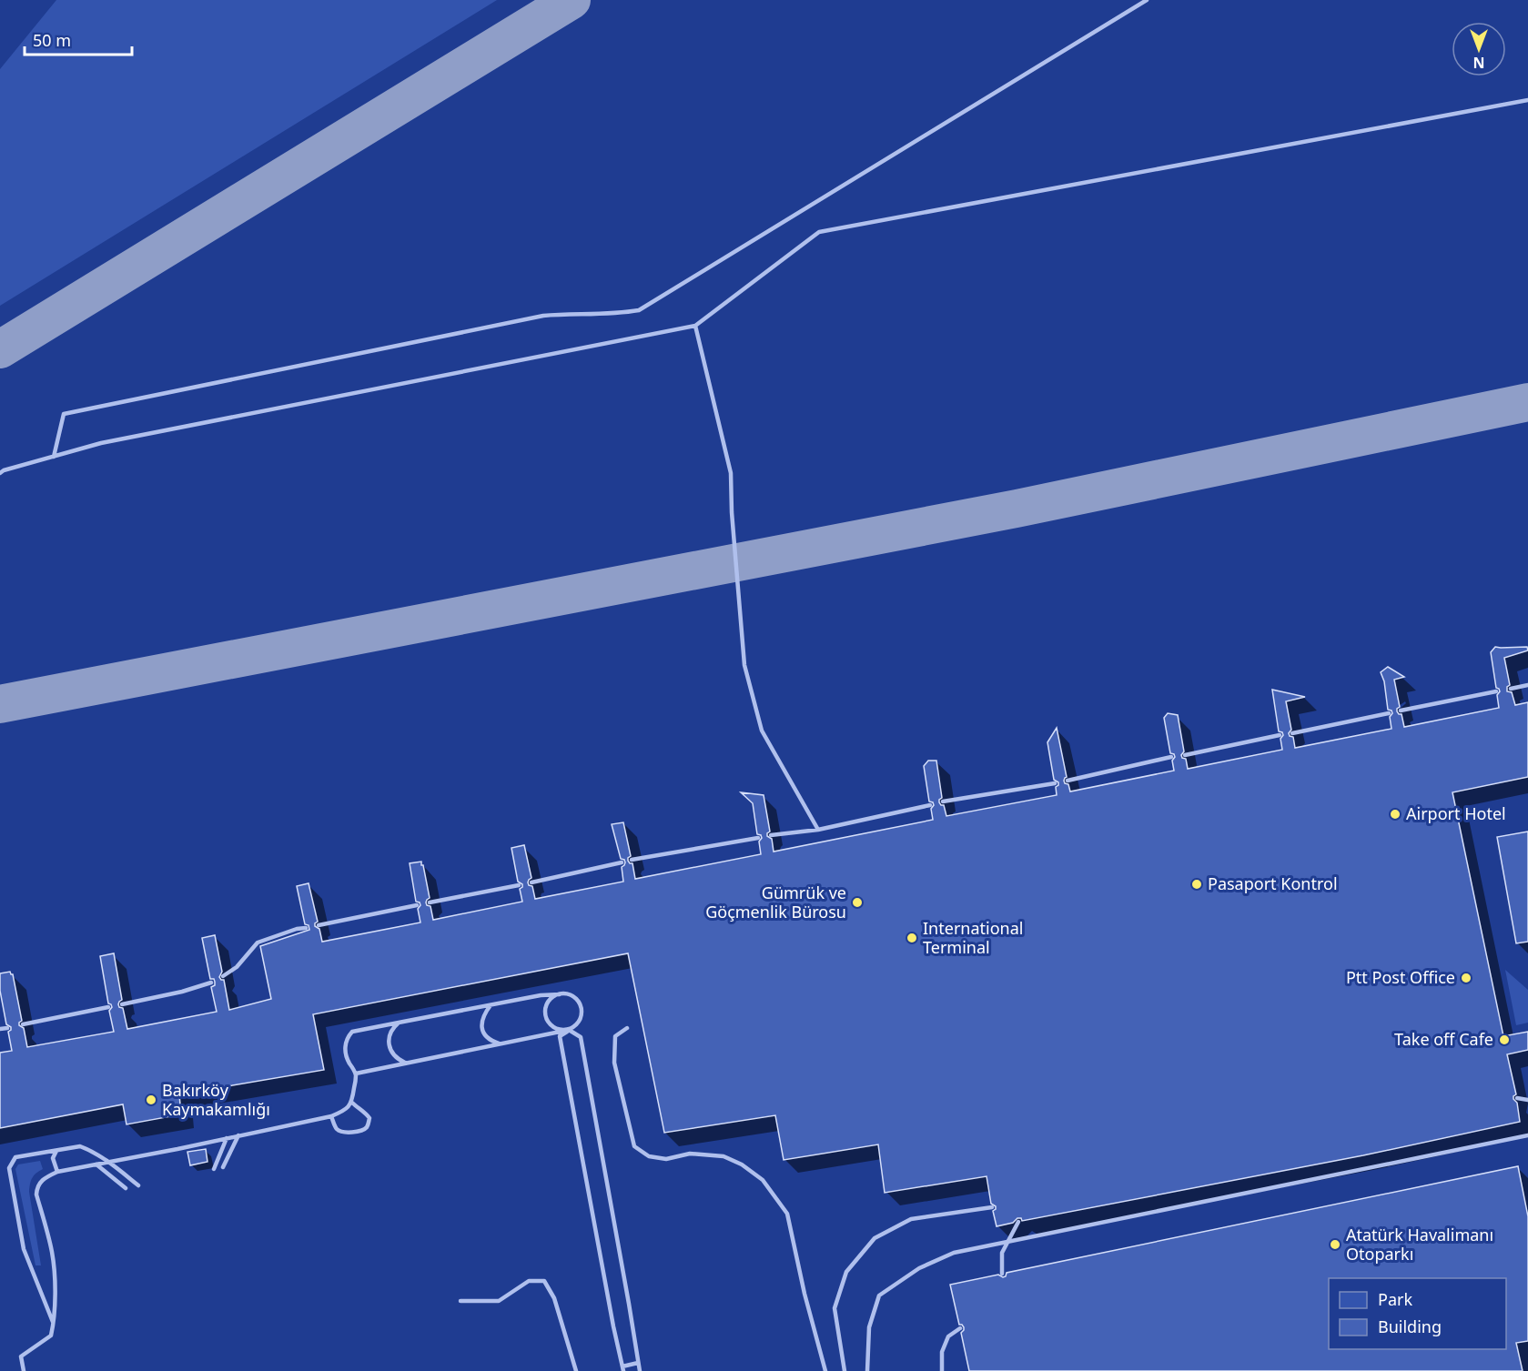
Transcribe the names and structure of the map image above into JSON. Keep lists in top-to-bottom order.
{
  "places": [
    "Airport Hotel",
    "Pasaport Kontrol",
    "Gümrük ve Göçmenlik Bürosu",
    "International Terminal",
    "Ptt Post Office",
    "Take off Cafe",
    "Bakırköy Kaymakamlığı",
    "Atatürk Havalimanı Otoparkı"
  ],
  "legend": ["Park", "Building"],
  "scale_bar": "50 m",
  "north": "bottom"
}
